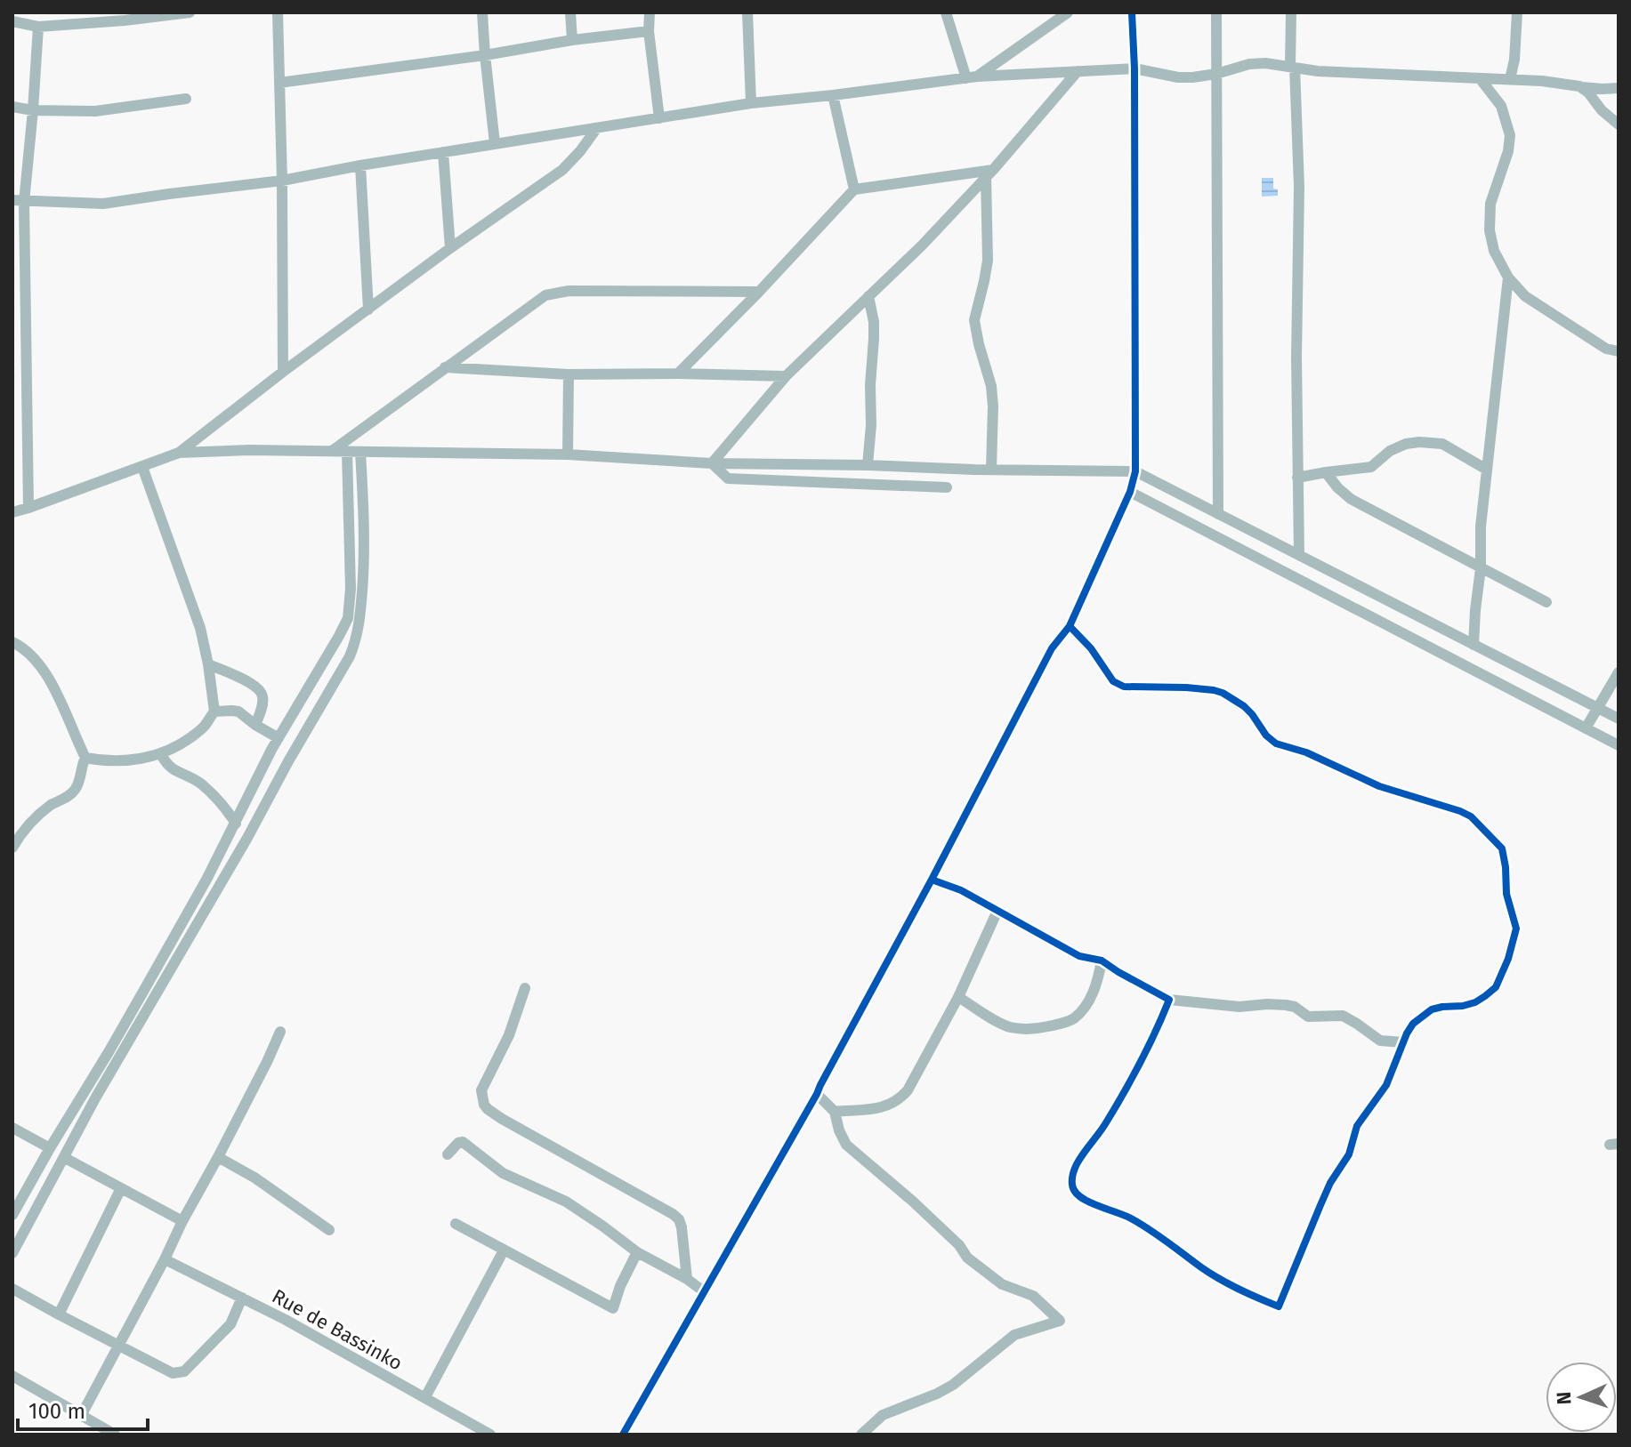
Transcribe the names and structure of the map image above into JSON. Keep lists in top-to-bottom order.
{
  "streets": {
    "street": ["Rue de Bassinko"]
  },
  "scale_bar": "100 m",
  "north": "left"
}
